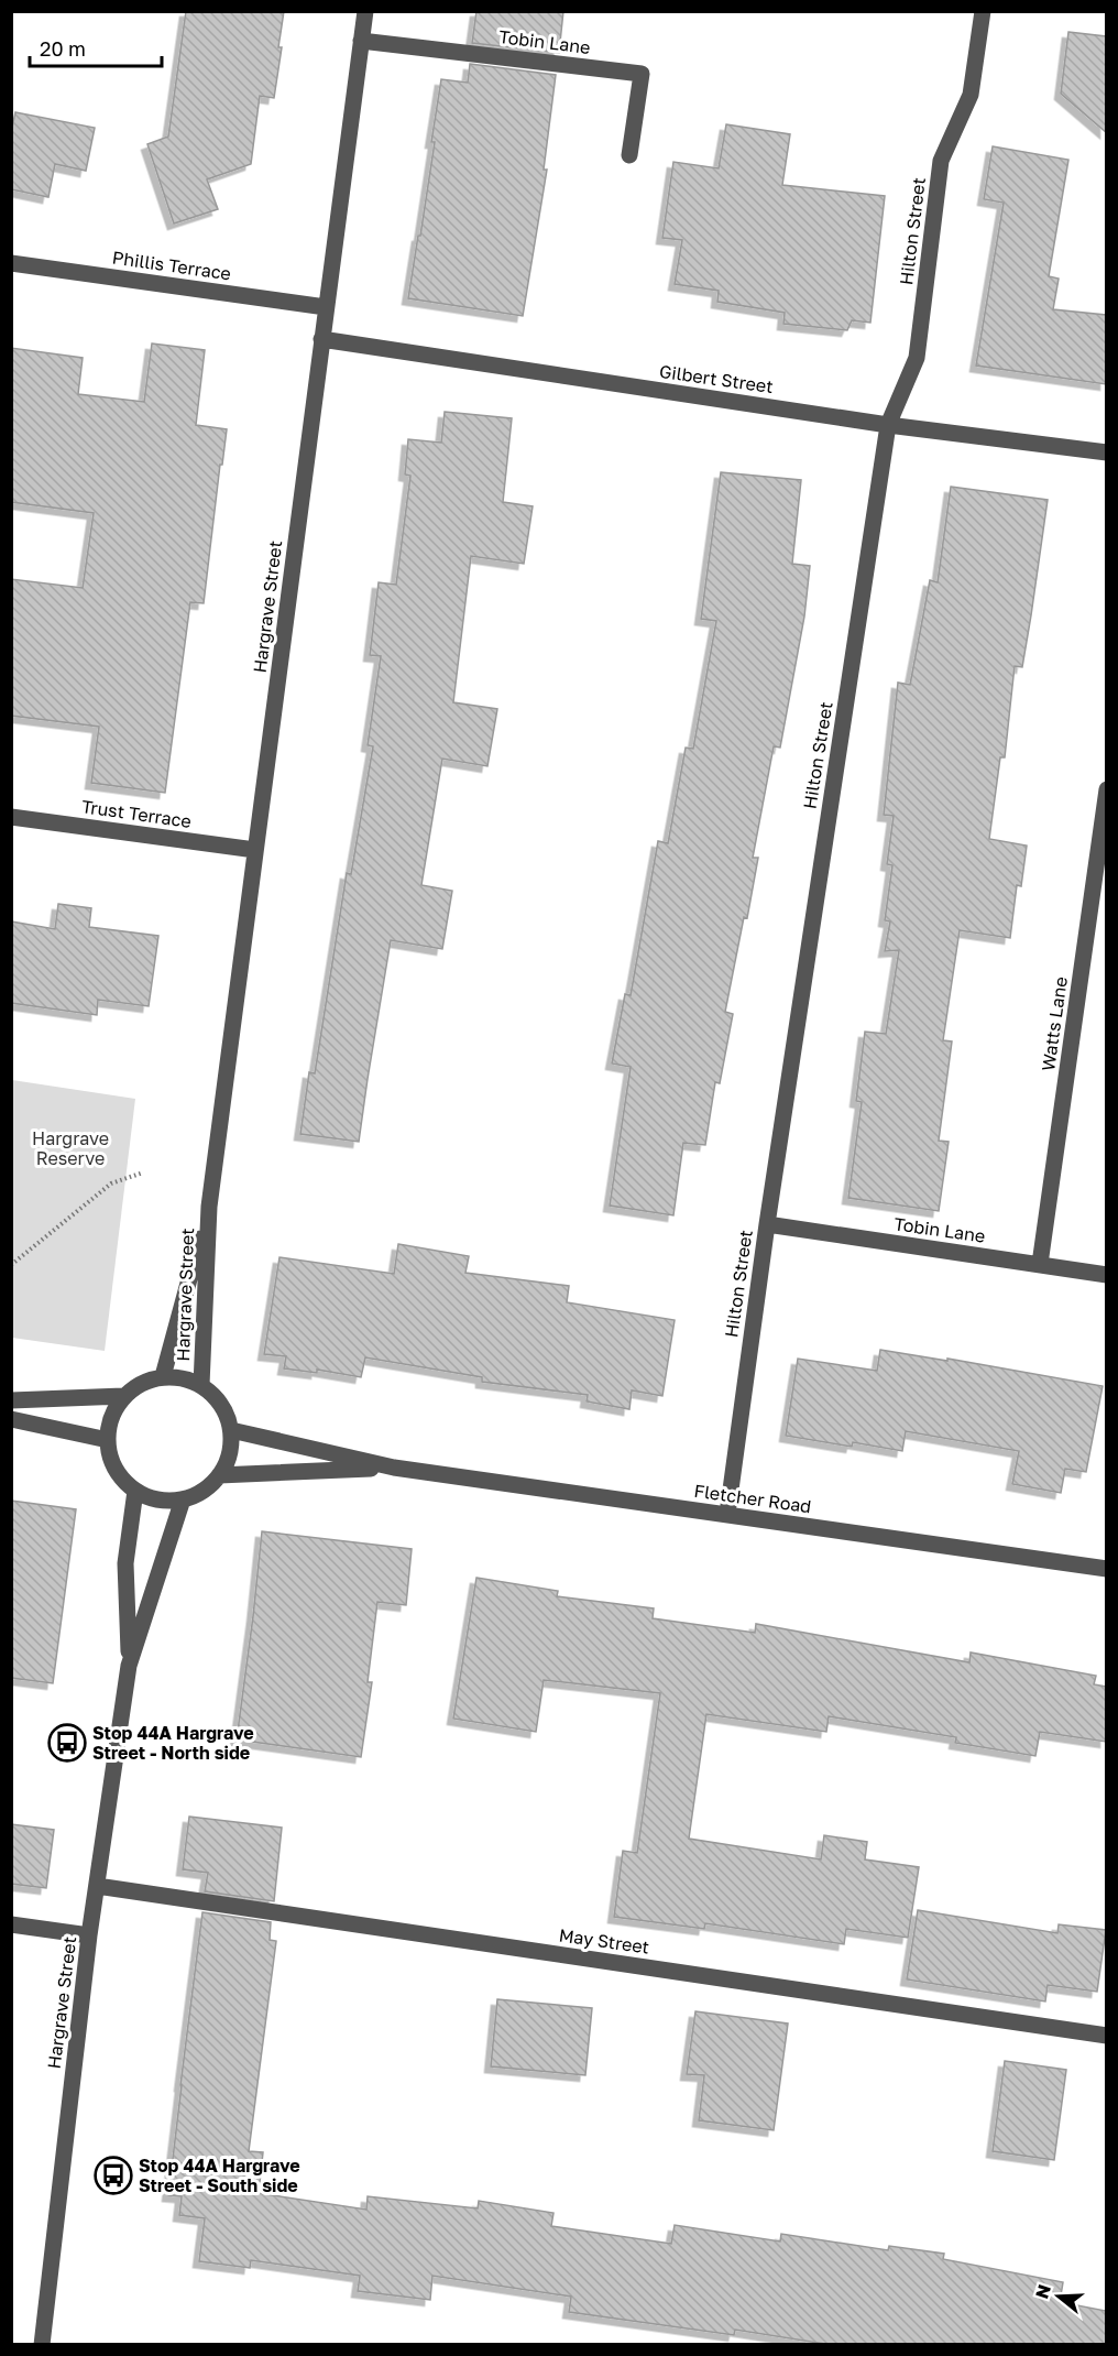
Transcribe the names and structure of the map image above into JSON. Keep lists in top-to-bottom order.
{
  "streets": {
    "street": [
      "Tobin Lane",
      "Hilton Street",
      "Phillis Terrace",
      "Gilbert Street",
      "Hargrave Street",
      "Trust Terrace",
      "Watts Lane",
      "Fletcher Road",
      "May Street"
    ]
  },
  "crossings": [
    ["Tobin Lane", "Hilton Street"],
    ["Tobin Lane", "Hargrave Street"],
    ["Tobin Lane", "Watts Lane"],
    ["Hilton Street", "Gilbert Street"],
    ["Hilton Street", "Fletcher Road"],
    ["Phillis Terrace", "Hargrave Street"],
    ["Gilbert Street", "Hargrave Street"],
    ["Hargrave Street", "Trust Terrace"],
    ["Hargrave Street", "Fletcher Road"],
    ["Hargrave Street", "May Street"]
  ],
  "parks": ["Hargrave Reserve"],
  "places": {
    "bus stop": ["Stop 44A Hargrave Street - North side", "Stop 44A Hargrave Street - South side"]
  },
  "scale_bar": "20 m",
  "north": "left"
}
